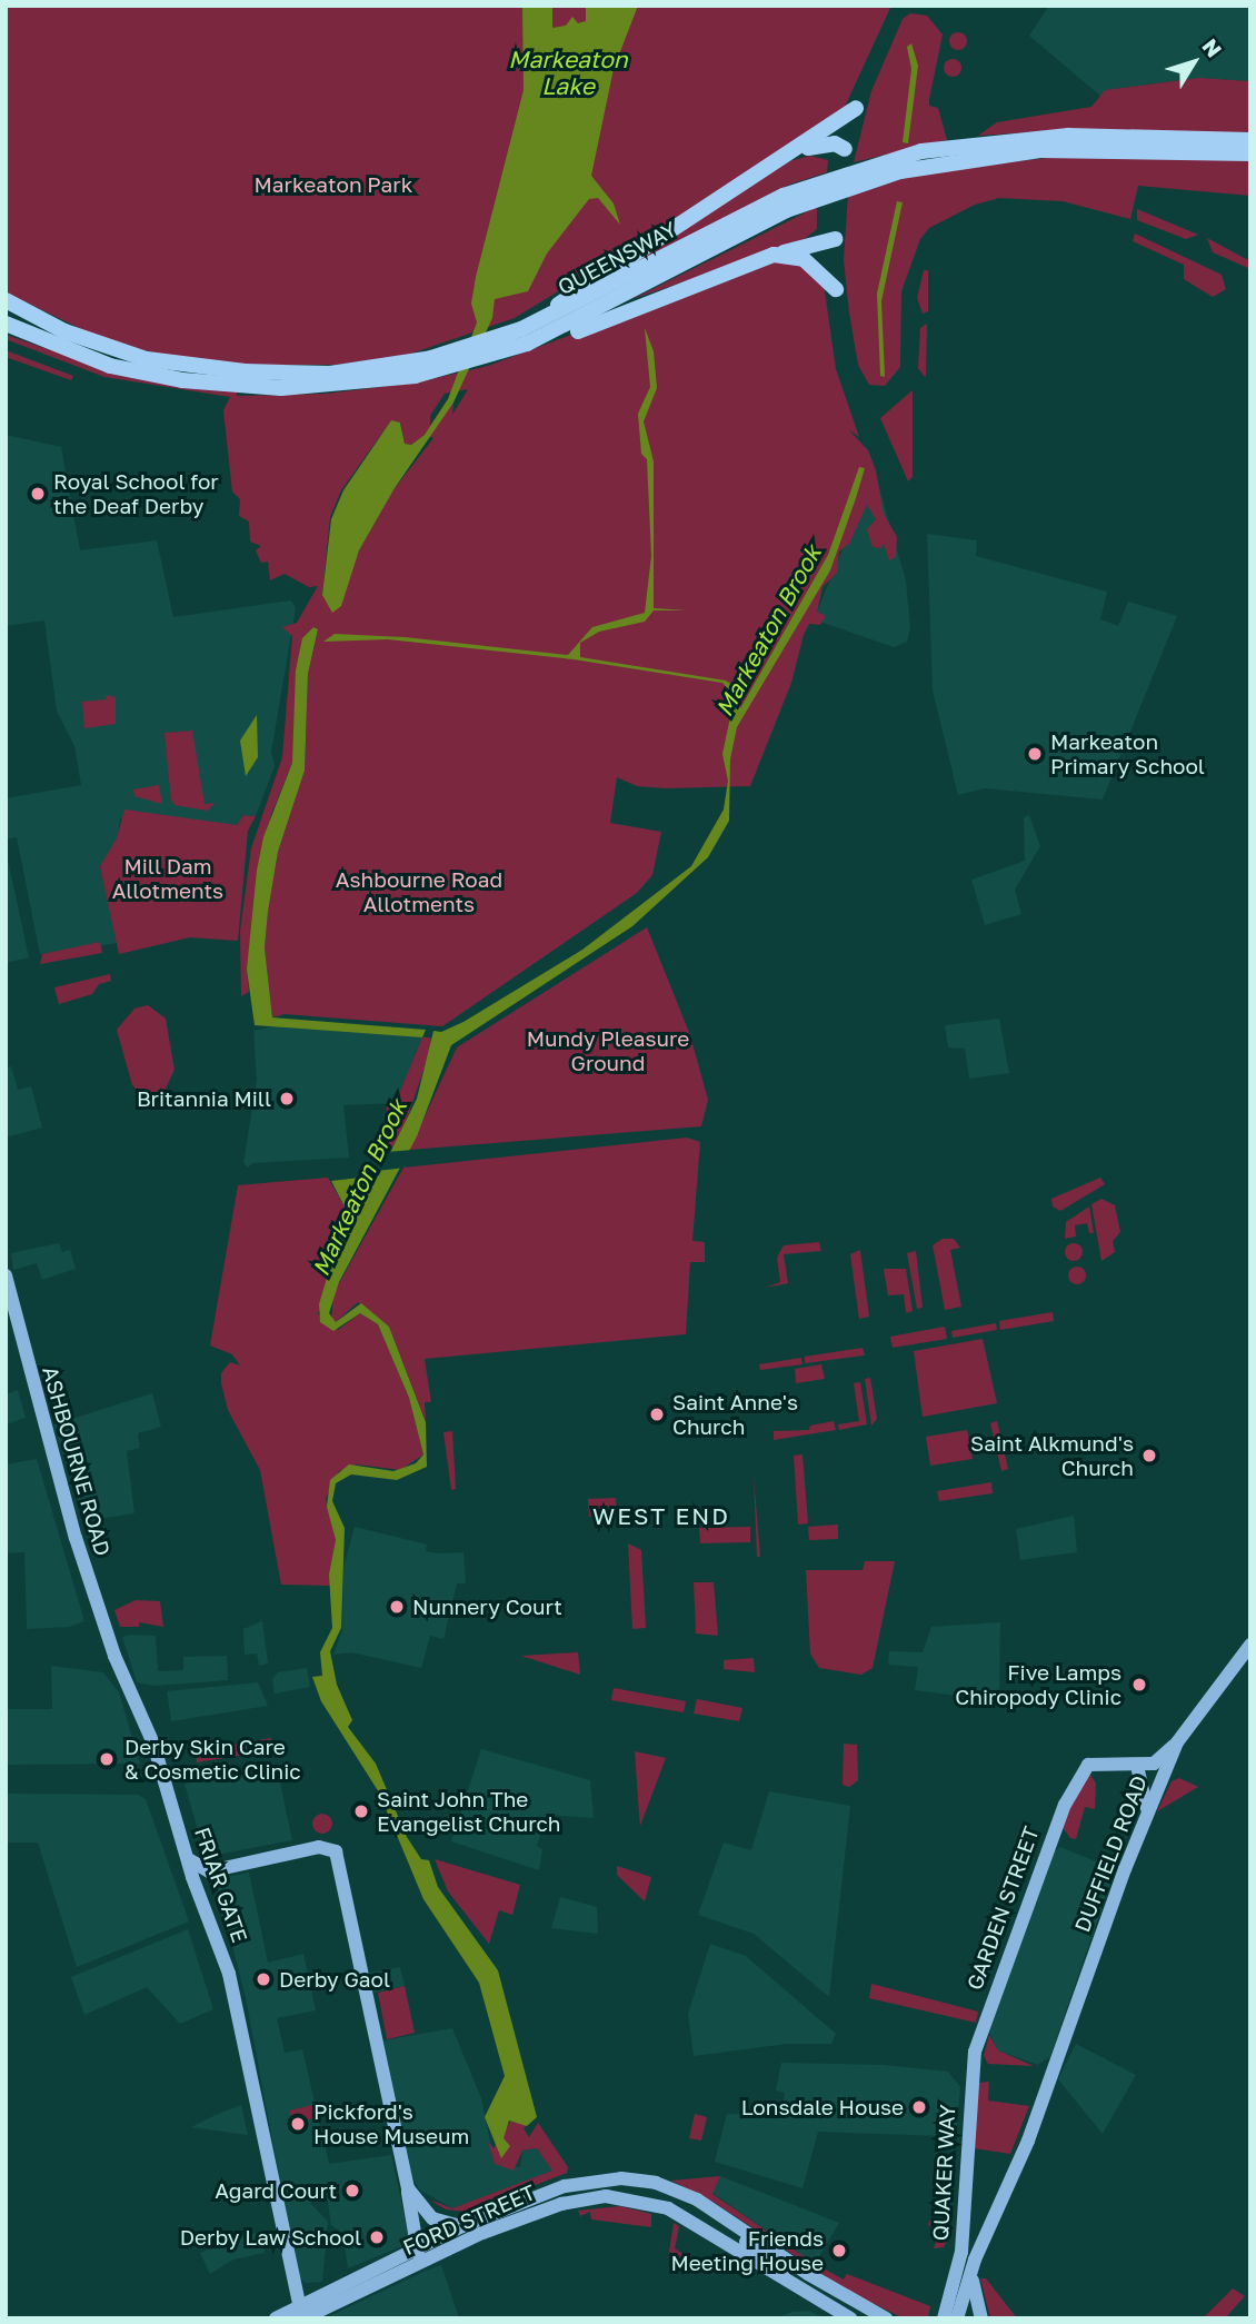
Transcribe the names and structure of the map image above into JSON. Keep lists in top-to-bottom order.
{
  "streets": {
    "highway": ["QUEENSWAY"],
    "main road": [
      "ASHBOURNE ROAD",
      "DUFFIELD ROAD",
      "FRIAR GATE",
      "GARDEN STREET",
      "QUAKER WAY",
      "FORD STREET"
    ]
  },
  "crossings": [
    ["ASHBOURNE ROAD", "FRIAR GATE"],
    ["FRIAR GATE", "FORD STREET"],
    ["GARDEN STREET", "QUAKER WAY"]
  ],
  "districts": ["WEST END"],
  "water": ["Markeaton Lake", "Markeaton Brook"],
  "parks": [
    "Markeaton Park",
    "Mill Dam Allotments",
    "Ashbourne Road Allotments",
    "Mundy Pleasure Ground"
  ],
  "places": [
    "Royal School for the Deaf Derby",
    "Markeaton Primary School",
    "Britannia Mill",
    "Saint Anne's Church",
    "Saint Alkmund's Church",
    "Nunnery Court",
    "Five Lamps Chiropody Clinic",
    "Derby Skin Care & Cosmetic Clinic",
    "Saint John The Evangelist Church",
    "Derby Gaol",
    "Lonsdale House",
    "Pickford's House Museum",
    "Agard Court",
    "Derby Law School",
    "Friends Meeting House"
  ],
  "north": "top right"
}
